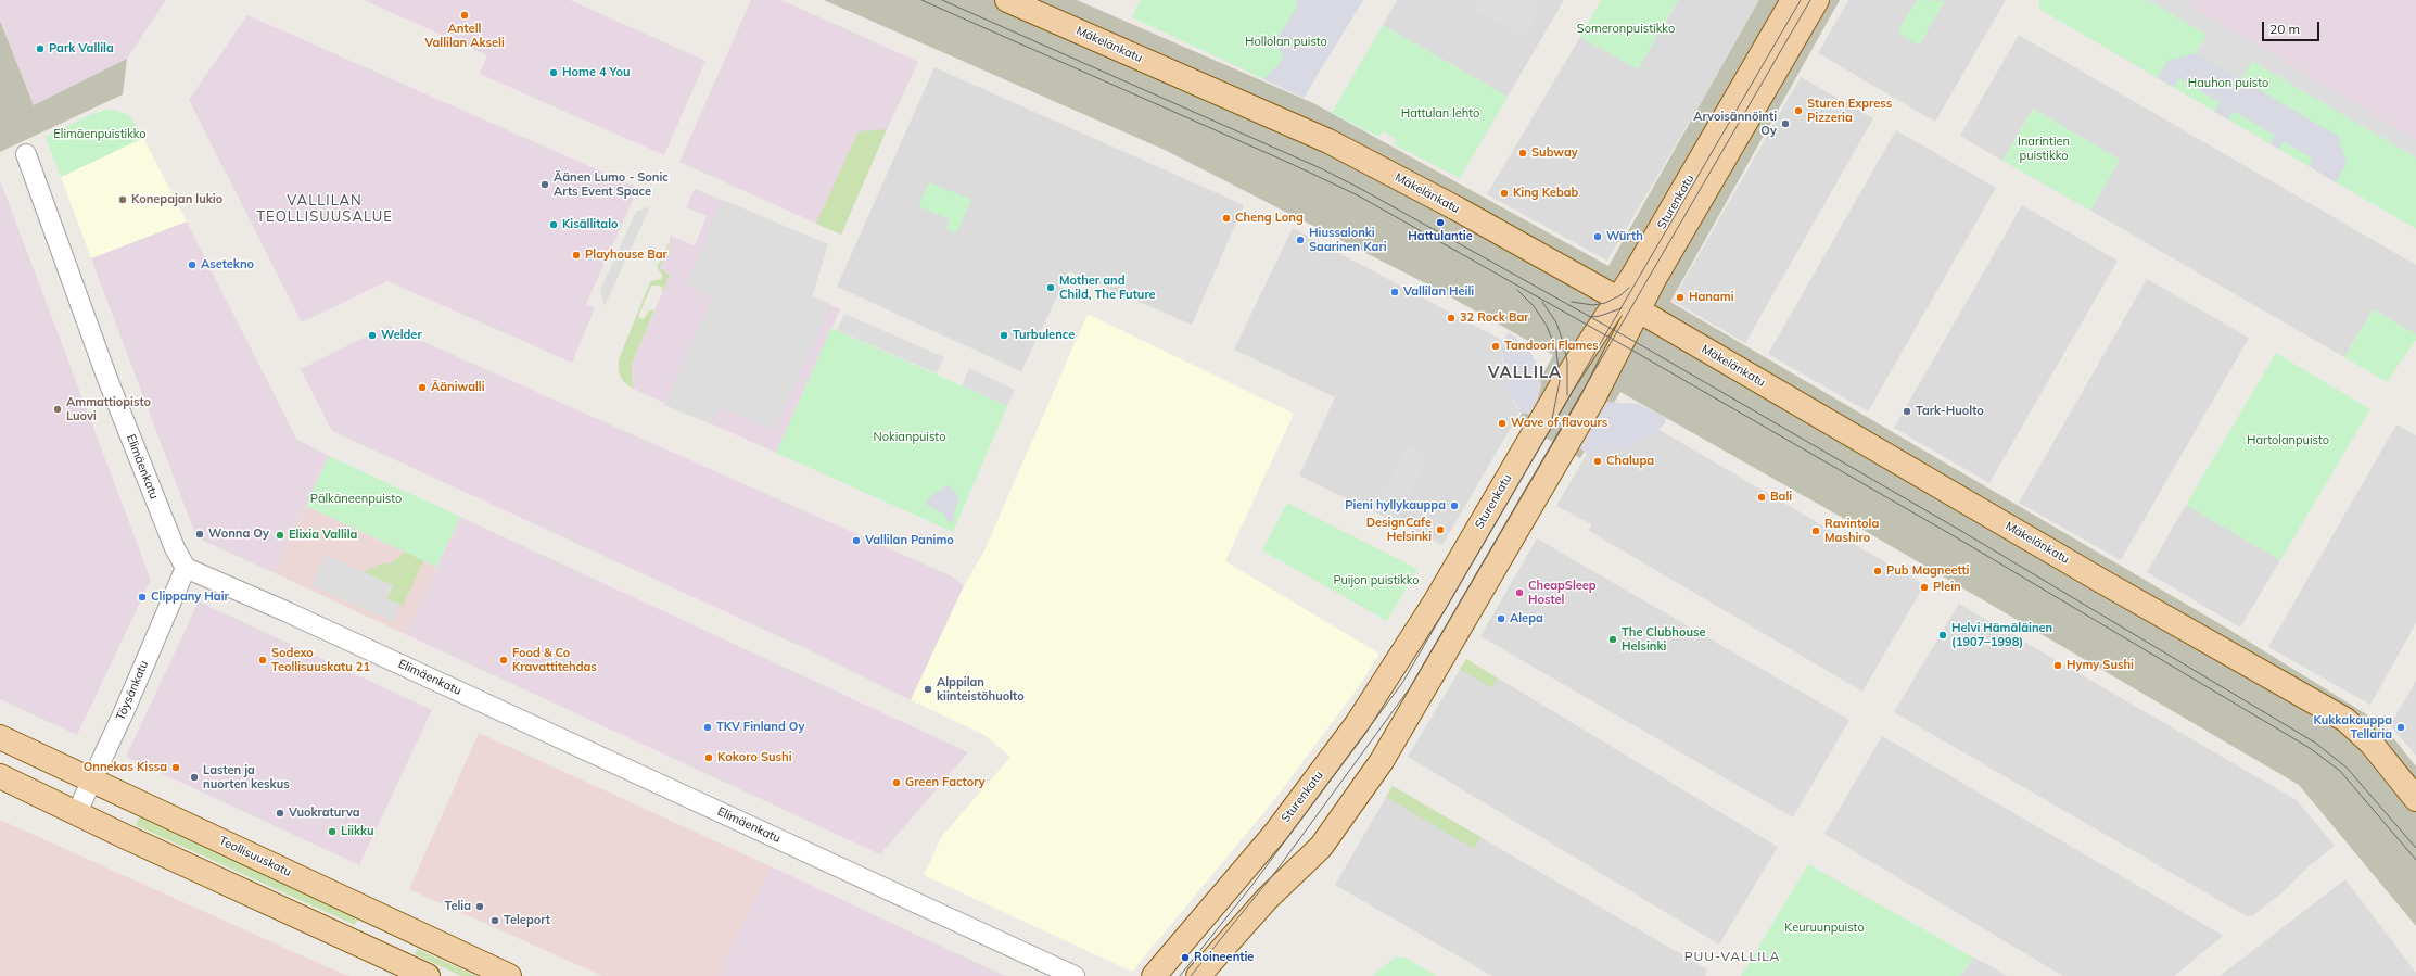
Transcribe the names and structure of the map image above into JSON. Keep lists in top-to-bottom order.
{
  "streets": {
    "main road": ["Mäkelänkatu", "Sturenkatu", "Teollisuuskatu"],
    "street": ["Elimäenkatu", "Töysänkatu"]
  },
  "crossings": [
    ["Mäkelänkatu", "Sturenkatu"],
    ["Elimäenkatu", "Töysänkatu"],
    ["Töysänkatu", "Teollisuuskatu"]
  ],
  "districts": ["VALLILAN TEOLLISUUSALUE", "VALLILA", "PUU-VALLILA"],
  "parks": [
    "Someronpuistikko",
    "Hollolan puisto",
    "Hauhon puisto",
    "Hattulan lehto",
    "Elimäenpuistikko",
    "Inarintien puistikko",
    "Nokianpuisto",
    "Hartolanpuisto",
    "Pälkäneenpuisto",
    "Puijon puistikko",
    "Keuruunpuisto"
  ],
  "places": [
    "Antell Vallilan Akseli",
    "Park Vallila",
    "Home 4 You",
    "Sturen Express Pizzeria",
    "Arvoisännöinti Oy",
    "Subway",
    "Äänen Lumo - Sonic Arts Event Space",
    "King Kebab",
    "Konepajan lukio",
    "Cheng Long",
    "Hattulantie",
    "Kisällitalo",
    "Würth",
    "Hiussalonki Saarinen Kari",
    "Playhouse Bar",
    "Asetekno",
    "Mother and Child, The Future",
    "Vallilan Heili",
    "Hanami",
    "32 Rock Bar",
    "Welder",
    "Turbulence",
    "Tandoori Flames",
    "Ääniwalli",
    "Ammattiopisto Luovi",
    "Tark-Huolto",
    "Wave of flavours",
    "Chalupa",
    "Bali",
    "Pieni hyllykauppa",
    "DesignCafe Helsinki",
    "Ravintola Mashiro",
    "Wonna Oy",
    "Elixia Vallila",
    "Vallilan Panimo",
    "Pub Magneetti",
    "Plein",
    "CheapSleep Hostel",
    "Clippany Hair",
    "Alepa",
    "Helvi Hämäläinen (1907–1998)",
    "The Clubhouse Helsinki",
    "Sodexo Teollisuuskatu 21",
    "Food & Co Kravattitehdas",
    "Hymy Sushi",
    "Alppilan kiinteistöhuolto",
    "TKV Finland Oy",
    "Kukkakauppa Tellaria",
    "Kokoro Sushi",
    "Onnekas Kissa",
    "Lasten ja nuorten keskus",
    "Green Factory",
    "Vuokraturva",
    "Liikku",
    "Telia",
    "Teleport",
    "Roineentie"
  ],
  "scale_bar": "20 m"
}
